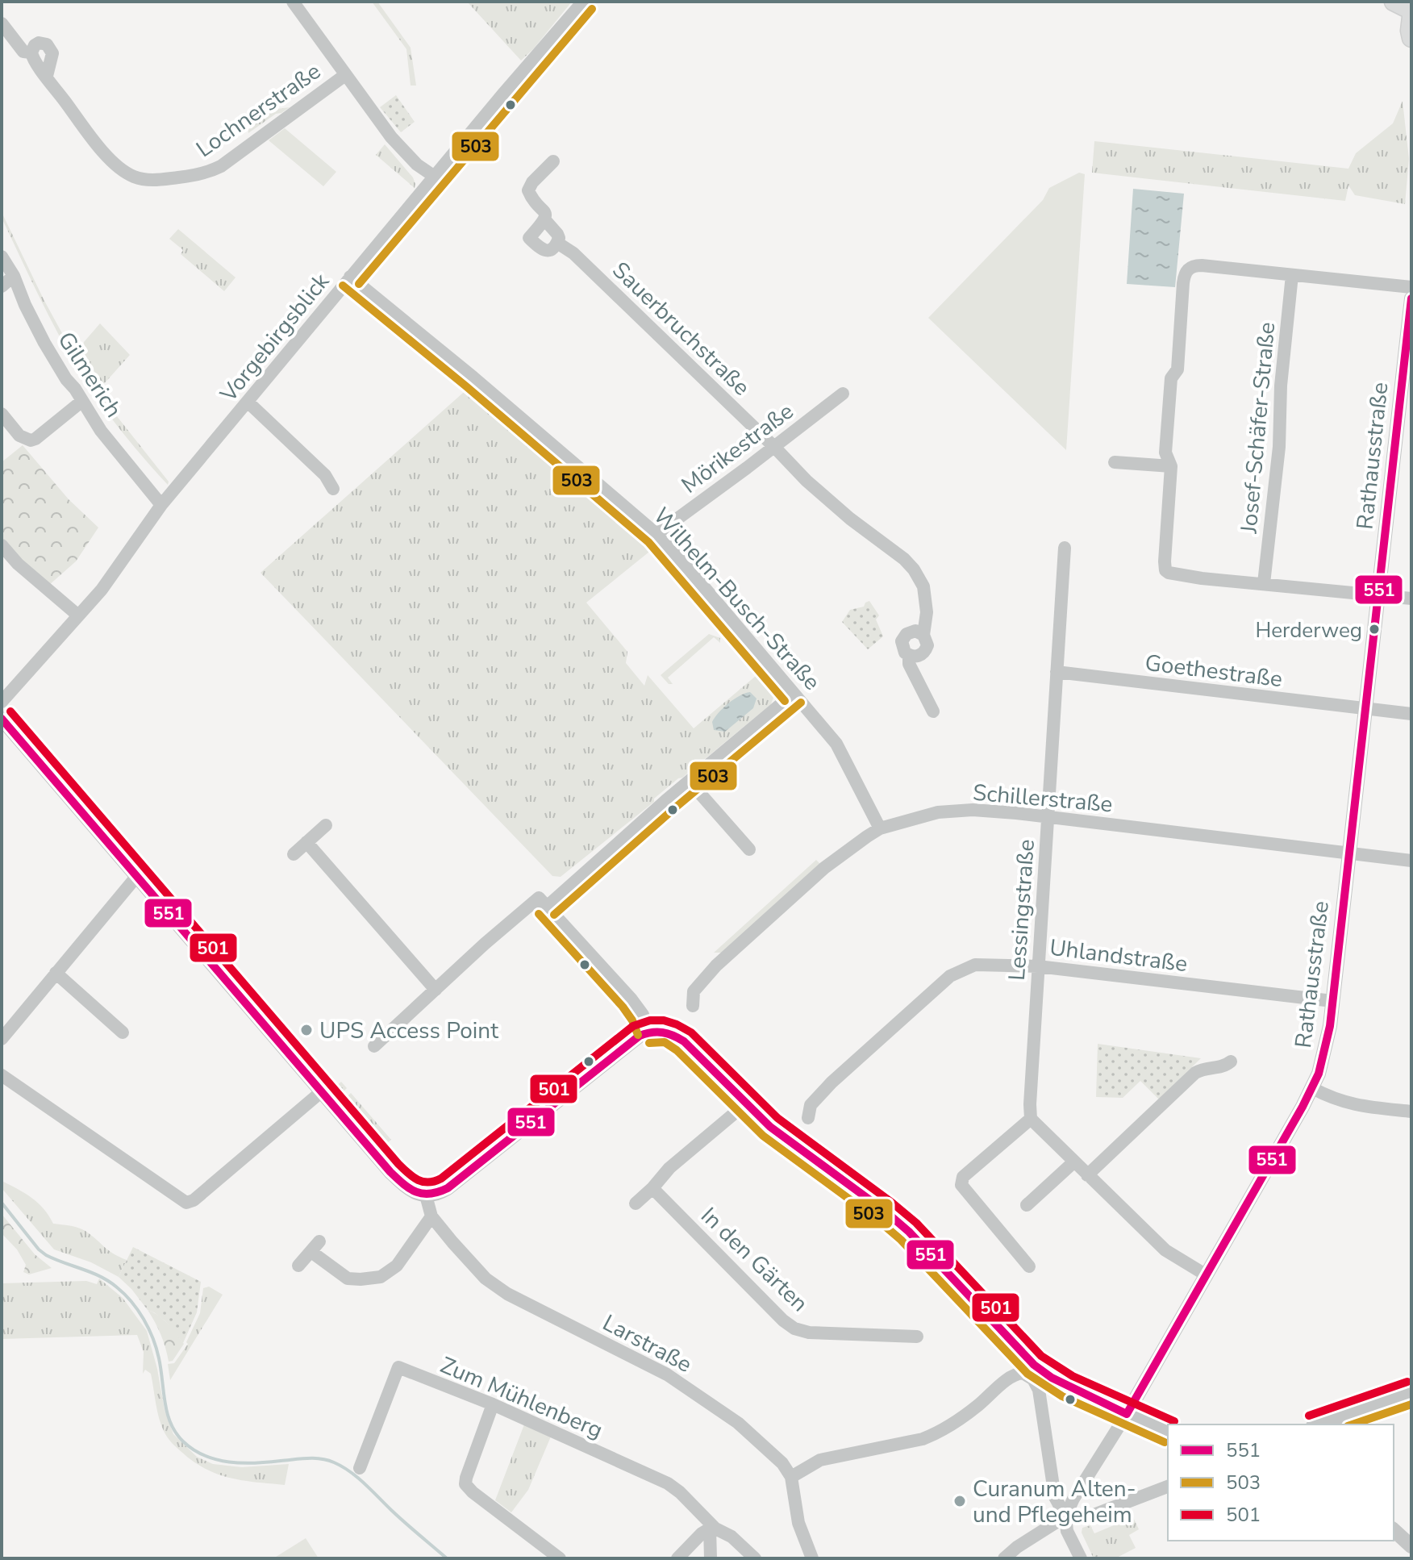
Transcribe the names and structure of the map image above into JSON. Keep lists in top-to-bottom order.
{
  "streets": {
    "street": [
      "Lochnerstraße",
      "Sauerbruchstraße",
      "Vorgebirgsblick",
      "Gilmerich",
      "Josef-Schäfer-Straße",
      "Mörikestraße",
      "Rathausstraße",
      "Wilhelm-Busch-Straße",
      "Goethestraße",
      "Schillerstraße",
      "Lessingstraße",
      "Uhlandstraße",
      "In den Gärten",
      "Larstraße",
      "Zum Mühlenberg"
    ]
  },
  "crossings": [
    ["Sauerbruchstraße", "Mörikestraße"],
    ["Vorgebirgsblick", "Gilmerich"],
    ["Vorgebirgsblick", "Wilhelm-Busch-Straße"],
    ["Mörikestraße", "Wilhelm-Busch-Straße"],
    ["Rathausstraße", "Goethestraße"],
    ["Rathausstraße", "Schillerstraße"],
    ["Rathausstraße", "Uhlandstraße"],
    ["Wilhelm-Busch-Straße", "Schillerstraße"],
    ["Goethestraße", "Lessingstraße"],
    ["Schillerstraße", "Lessingstraße"],
    ["Lessingstraße", "Uhlandstraße"]
  ],
  "places": ["Herderweg", "UPS Access Point", "Curanum Alten- und Pflegeheim"],
  "lines": ["transit line 503", "transit line 551", "transit line 501"],
  "legend": ["551", "503", "501"]
}
